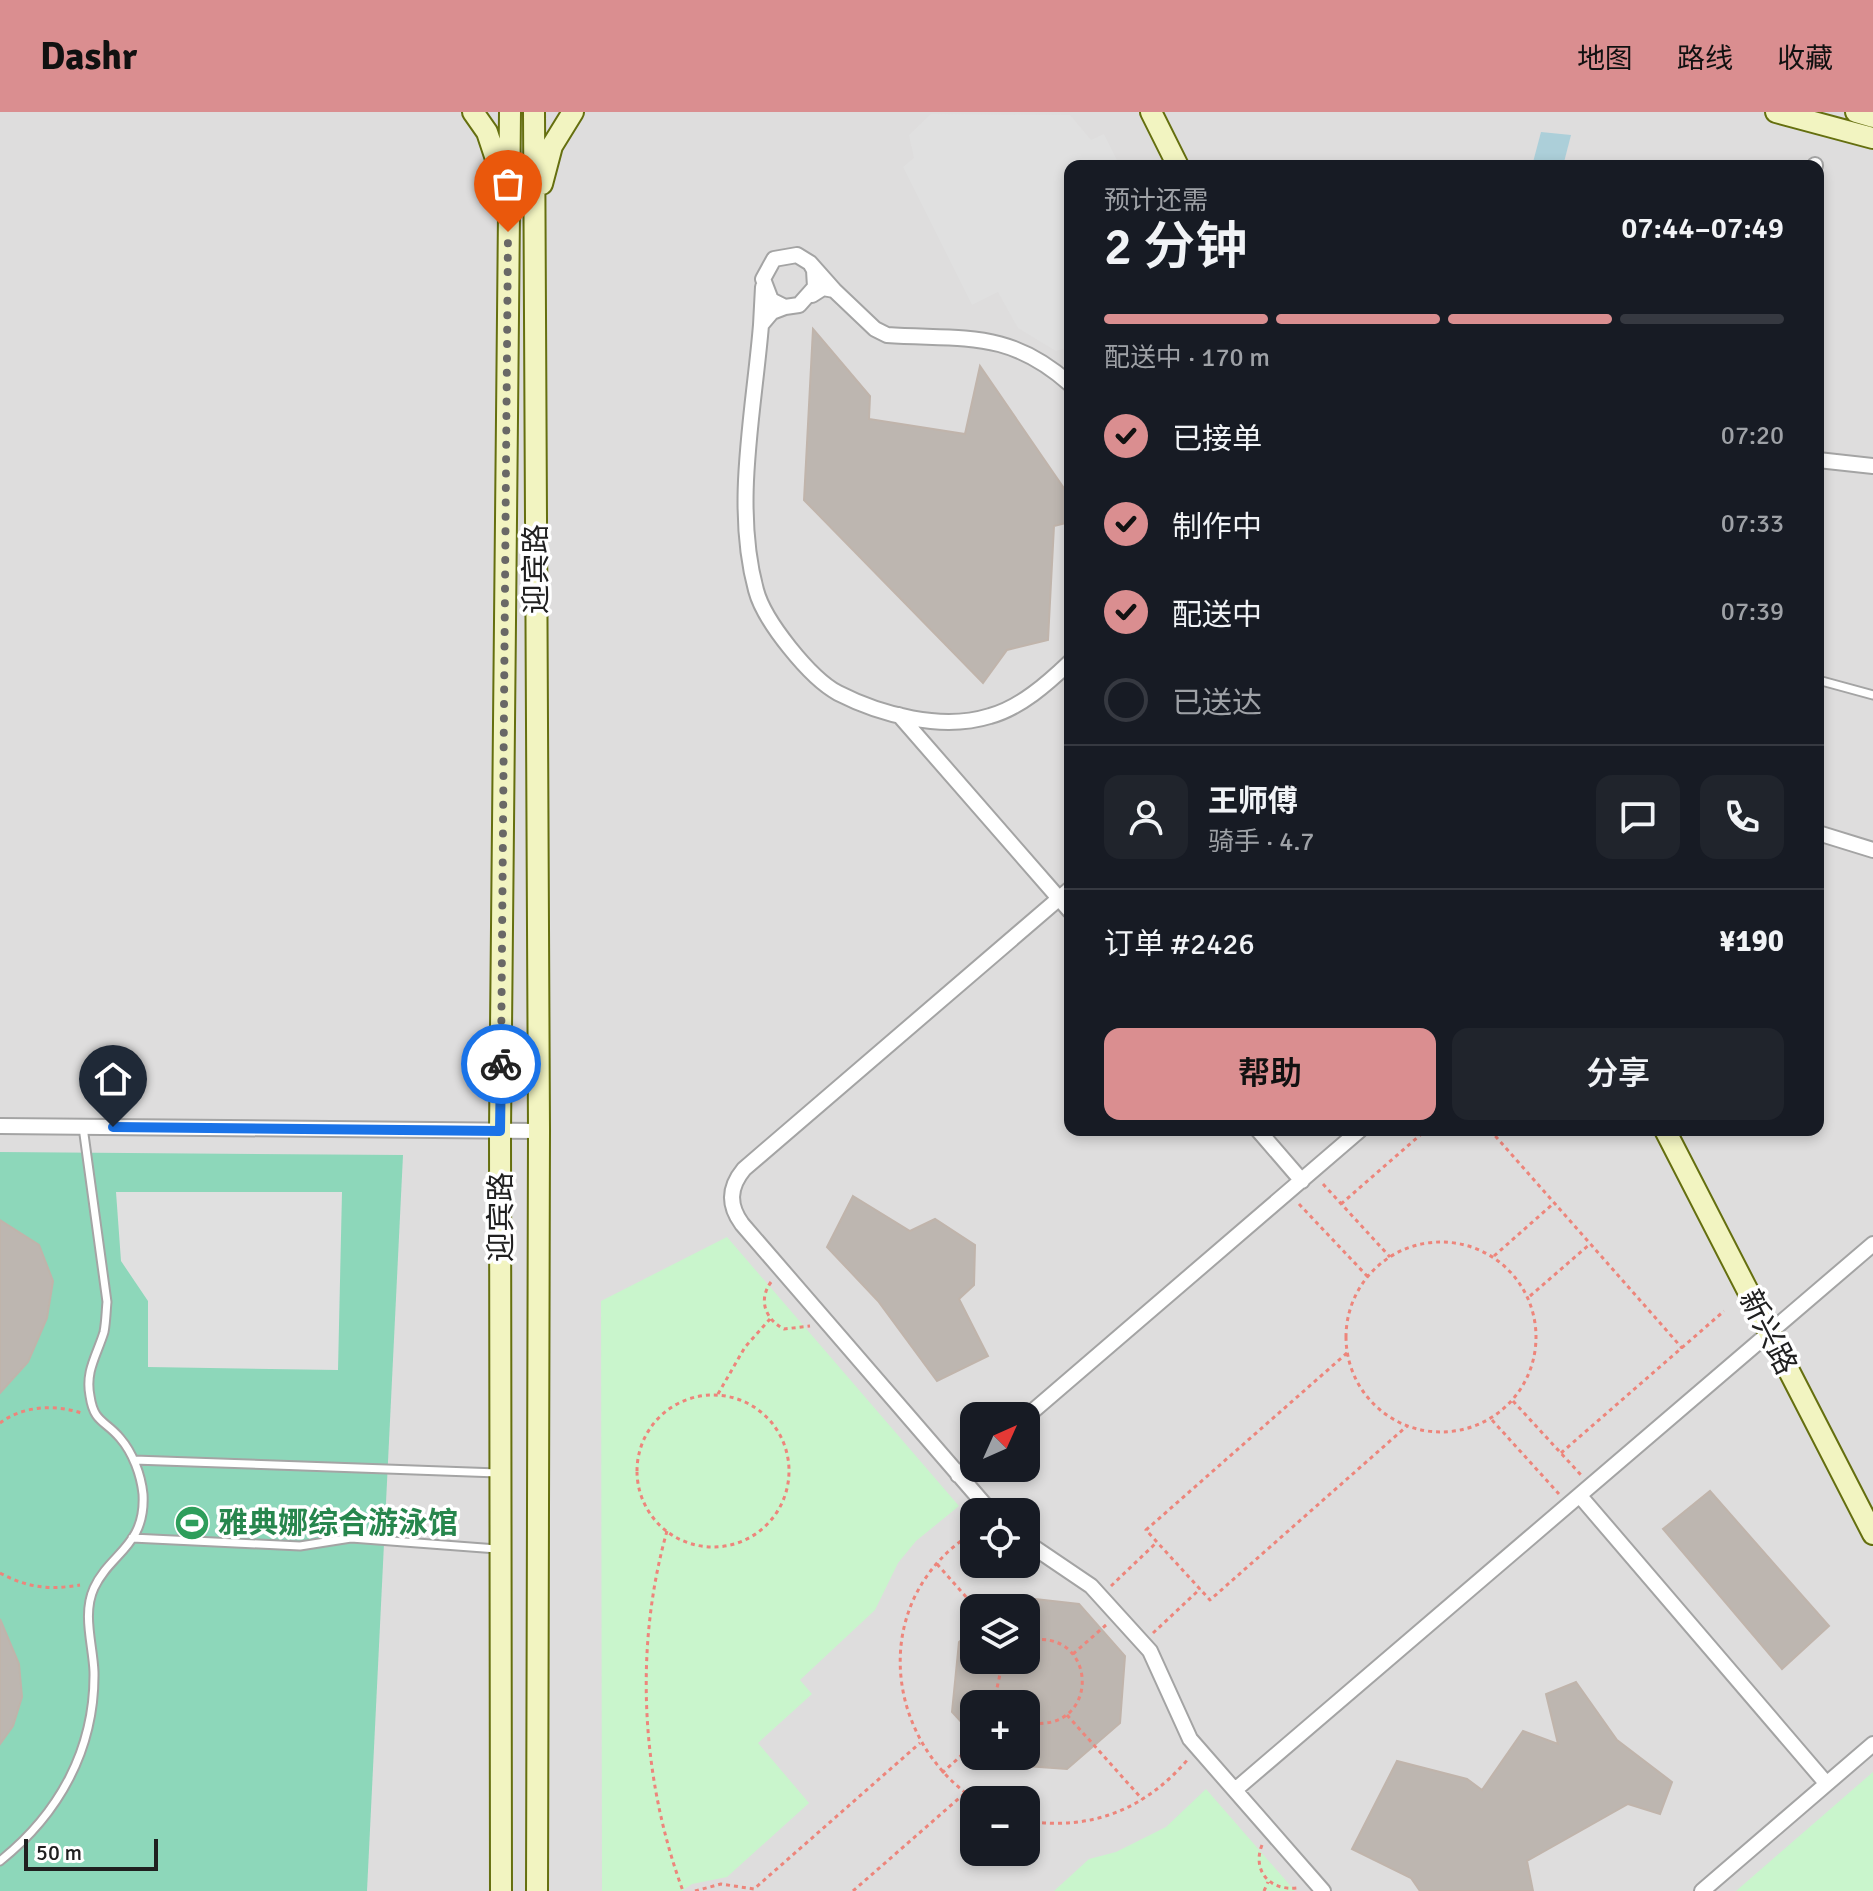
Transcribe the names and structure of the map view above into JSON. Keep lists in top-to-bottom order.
{
  "streets": {
    "main road": ["迎宾路", "新兴路"]
  },
  "places": {
    "sports": ["雅典娜综合游泳馆"]
  },
  "scale_bar": "50 m",
  "north": "top right",
  "page": {
    "header": "Dashr",
    "nav": ["地图", "路线", "收藏"],
    "heading": ["2 分钟", "预计还需", "07:44–07:49"],
    "panel": [
      "王师傅",
      "骑手 · 4.7",
      "订单 #2426",
      "¥190"
    ],
    "bar": "配送中 · 170 m",
    "list": [
      ["已接单", "07:20"],
      ["制作中", "07:33"],
      ["配送中", "07:39"],
      "已送达"
    ],
    "buttons": ["帮助", "分享"],
    "map_buttons": ["+", "−"],
    "scale": "50 m"
  }
}
